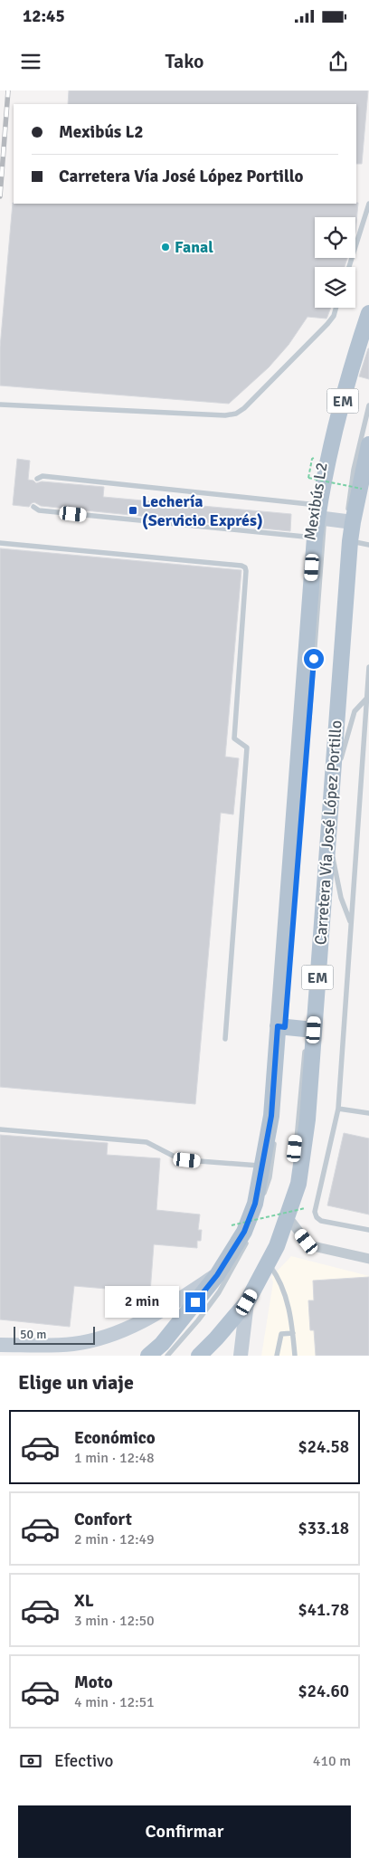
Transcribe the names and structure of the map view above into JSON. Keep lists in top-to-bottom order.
{
  "streets": {
    "main road": ["EM", "Carretera Vía José López Portillo"],
    "lane": ["Mexibús L2"]
  },
  "crossings": [
    ["EM", "Mexibús L2"],
    ["Mexibús L2", "Carretera Vía José López Portillo"]
  ],
  "places": {
    "other": ["Fanal"],
    "transit": ["Lechería (Servicio Exprés)"]
  },
  "scale_bar": "50 m",
  "page": {
    "status": "12:45",
    "header": "Tako",
    "banner": ["Mexibús L2", "Carretera Vía José López Portillo"],
    "bubble": "2 min",
    "scale": "50 m",
    "heading": "Elige un viaje",
    "list": [
      {
        "name": "Económico",
        "note": "1 min · 12:48",
        "value": "$24.58"
      },
      {
        "name": "Confort",
        "note": "2 min · 12:49",
        "value": "$33.18"
      },
      {
        "name": "XL",
        "note": "3 min · 12:50",
        "value": "$41.78"
      },
      {
        "name": "Moto",
        "note": "4 min · 12:51",
        "value": "$24.60"
      }
    ],
    "pay": ["Efectivo", "410 m"],
    "buttons": "Confirmar"
  }
}
